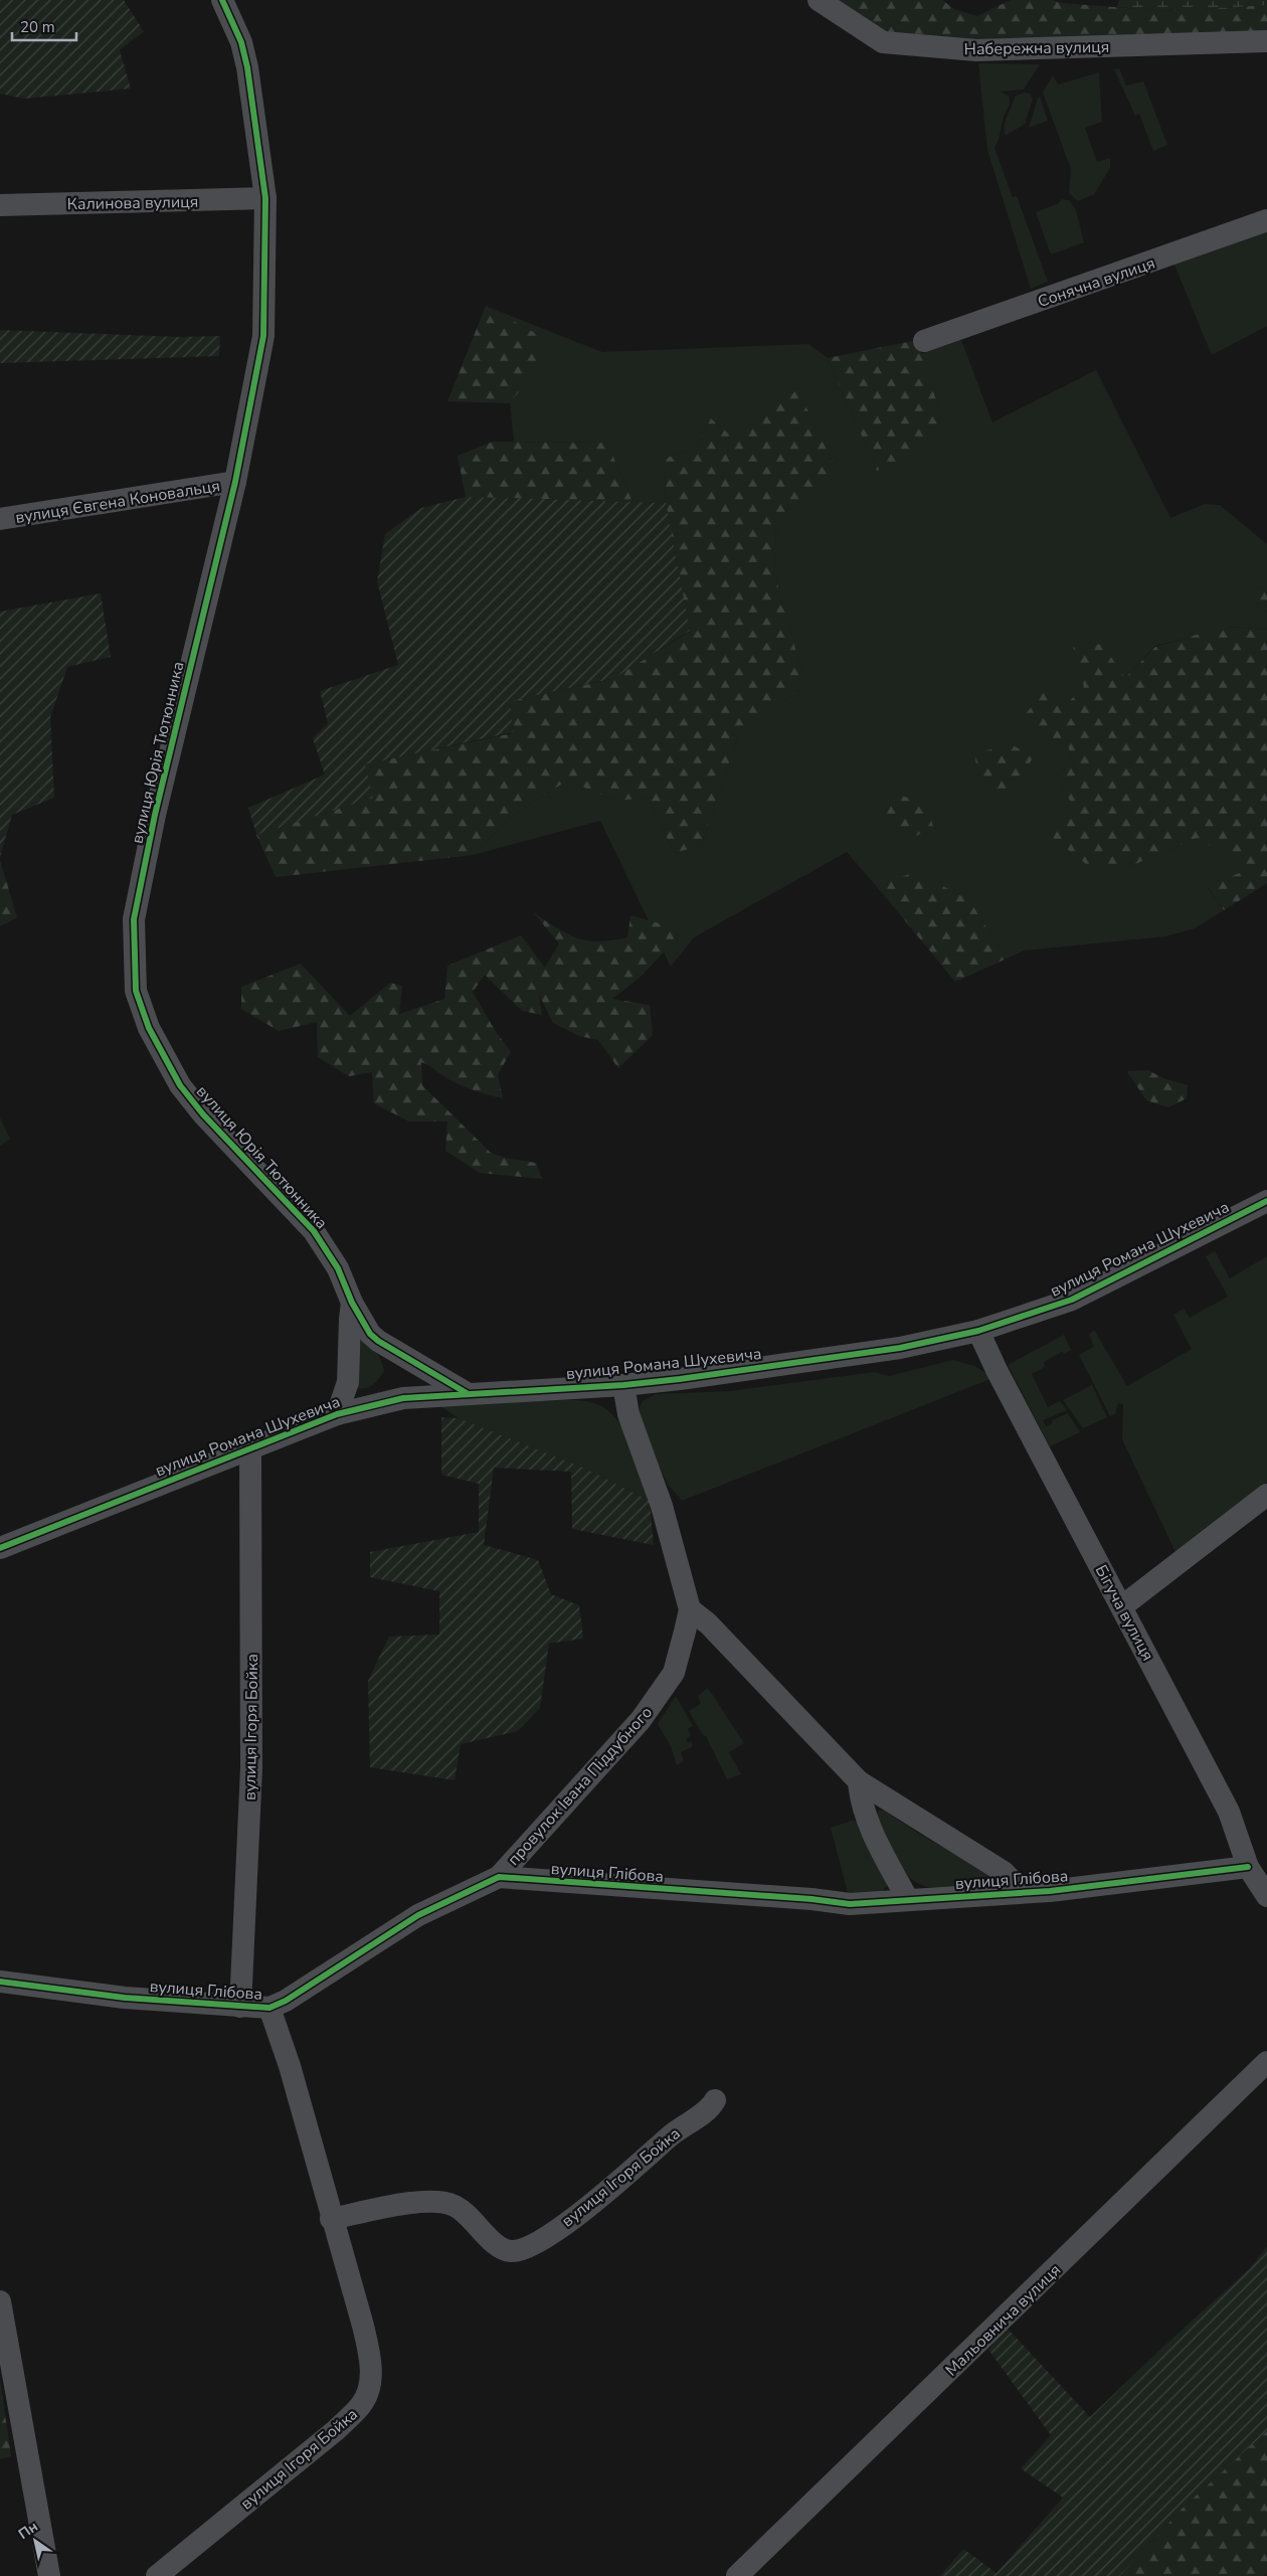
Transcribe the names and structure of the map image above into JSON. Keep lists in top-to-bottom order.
{
  "streets": {
    "street": [
      "Набережна вулиця",
      "Калинова вулиця",
      "Сонячна вулиця",
      "вулиця Євгена Коновальця",
      "вулиця Юрія Тютюнника",
      "вулиця Романа Шухевича",
      "Бігуча вулиця",
      "вулиця Ігоря Бойка",
      "провулок Івана Піддубного",
      "вулиця Глібова",
      "Мальовнича вулиця"
    ]
  },
  "crossings": [
    ["Калинова вулиця", "вулиця Юрія Тютюнника"],
    ["вулиця Євгена Коновальця", "вулиця Юрія Тютюнника"],
    ["вулиця Юрія Тютюнника", "вулиця Романа Шухевича"],
    ["вулиця Романа Шухевича", "Бігуча вулиця"],
    ["вулиця Романа Шухевича", "вулиця Ігоря Бойка"],
    ["вулиця Романа Шухевича", "провулок Івана Піддубного"],
    ["Бігуча вулиця", "вулиця Глібова"],
    ["вулиця Ігоря Бойка", "вулиця Глібова"],
    ["провулок Івана Піддубного", "вулиця Глібова"]
  ],
  "scale_bar": "20 m",
  "north": "top left"
}
